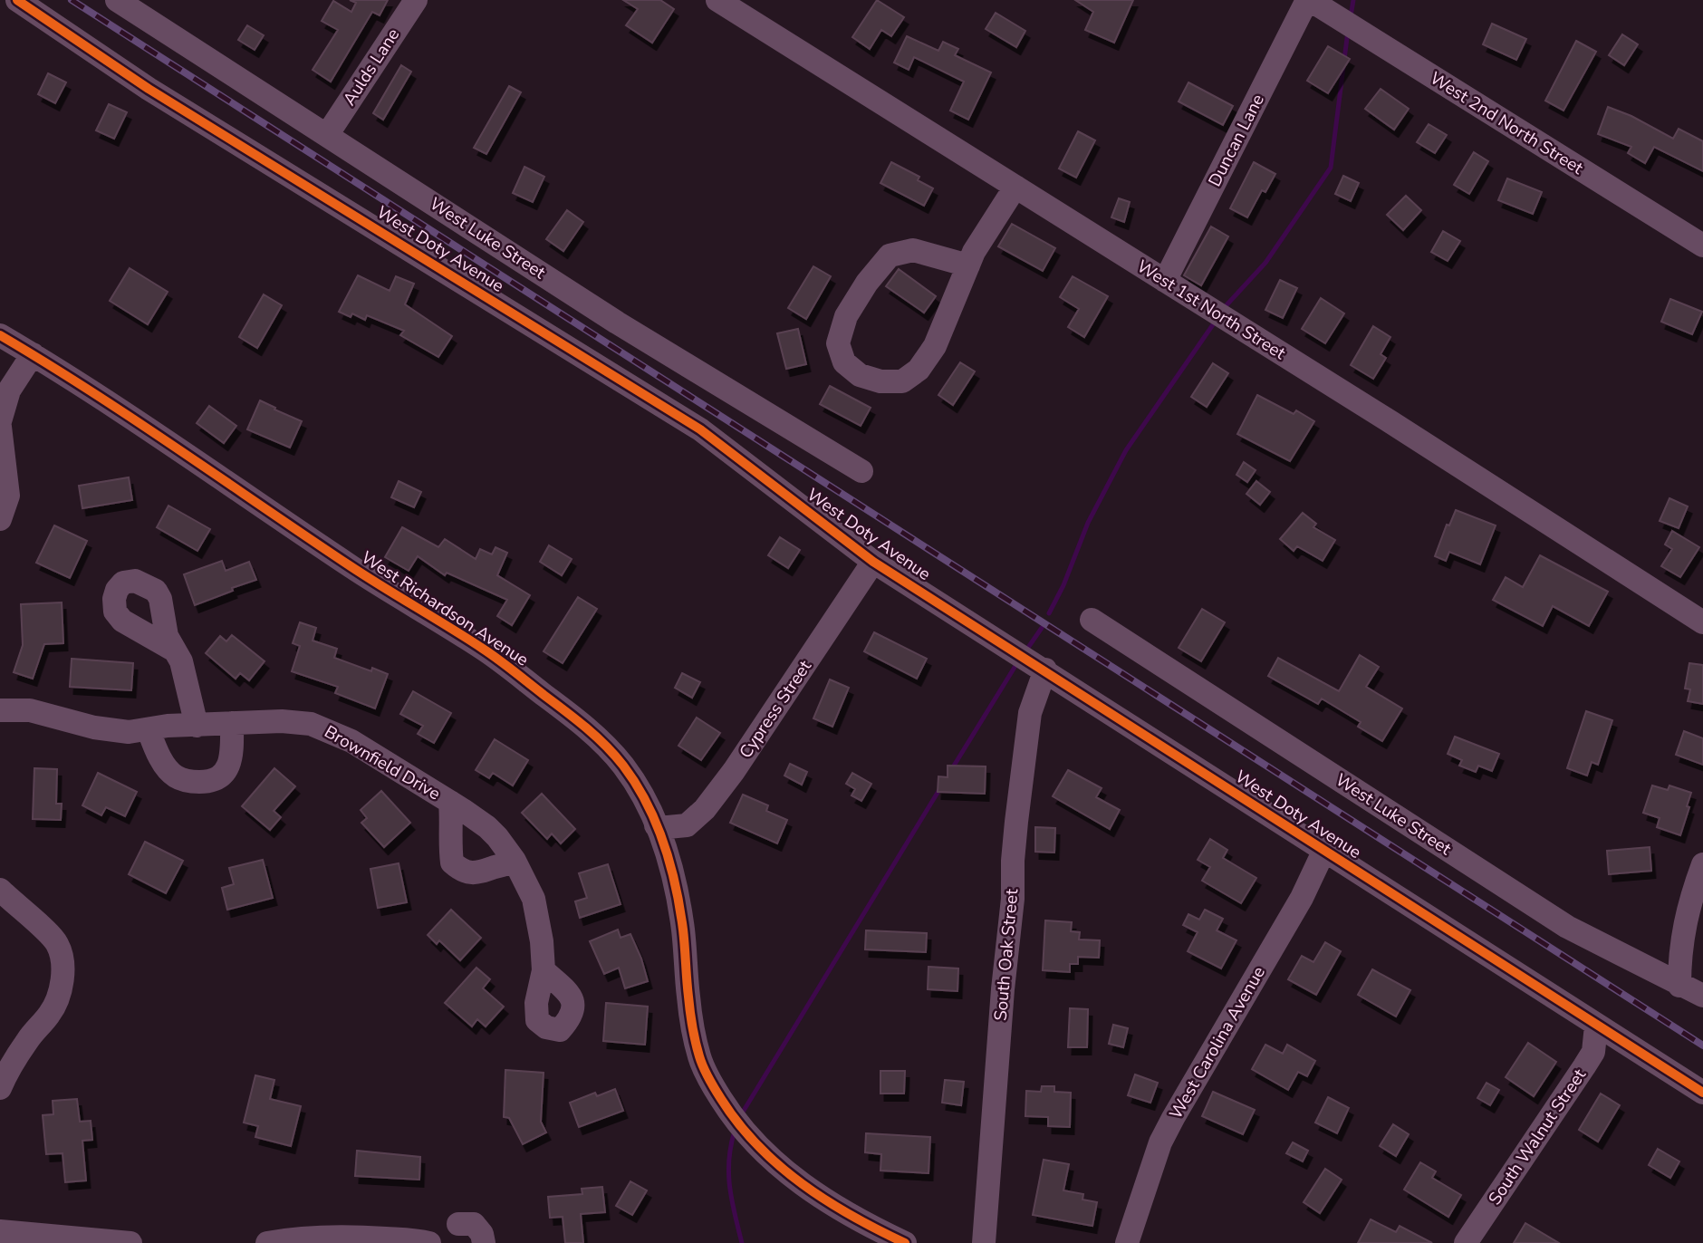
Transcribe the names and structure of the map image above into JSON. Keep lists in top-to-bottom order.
{
  "streets": {
    "street": [
      "Aulds Lane",
      "West 2nd North Street",
      "Duncan Lane",
      "West Luke Street",
      "West Doty Avenue",
      "West 1st North Street",
      "West Richardson Avenue",
      "Cypress Street",
      "Brownfield Drive",
      "South Oak Street",
      "West Carolina Avenue",
      "South Walnut Street"
    ]
  },
  "crossings": [
    ["Aulds Lane", "West Luke Street"],
    ["West 2nd North Street", "Duncan Lane"],
    ["Duncan Lane", "West 1st North Street"],
    ["West Doty Avenue", "Cypress Street"],
    ["West Doty Avenue", "South Oak Street"],
    ["West Doty Avenue", "West Carolina Avenue"],
    ["West Doty Avenue", "South Walnut Street"],
    ["West Richardson Avenue", "Cypress Street"]
  ]
}
